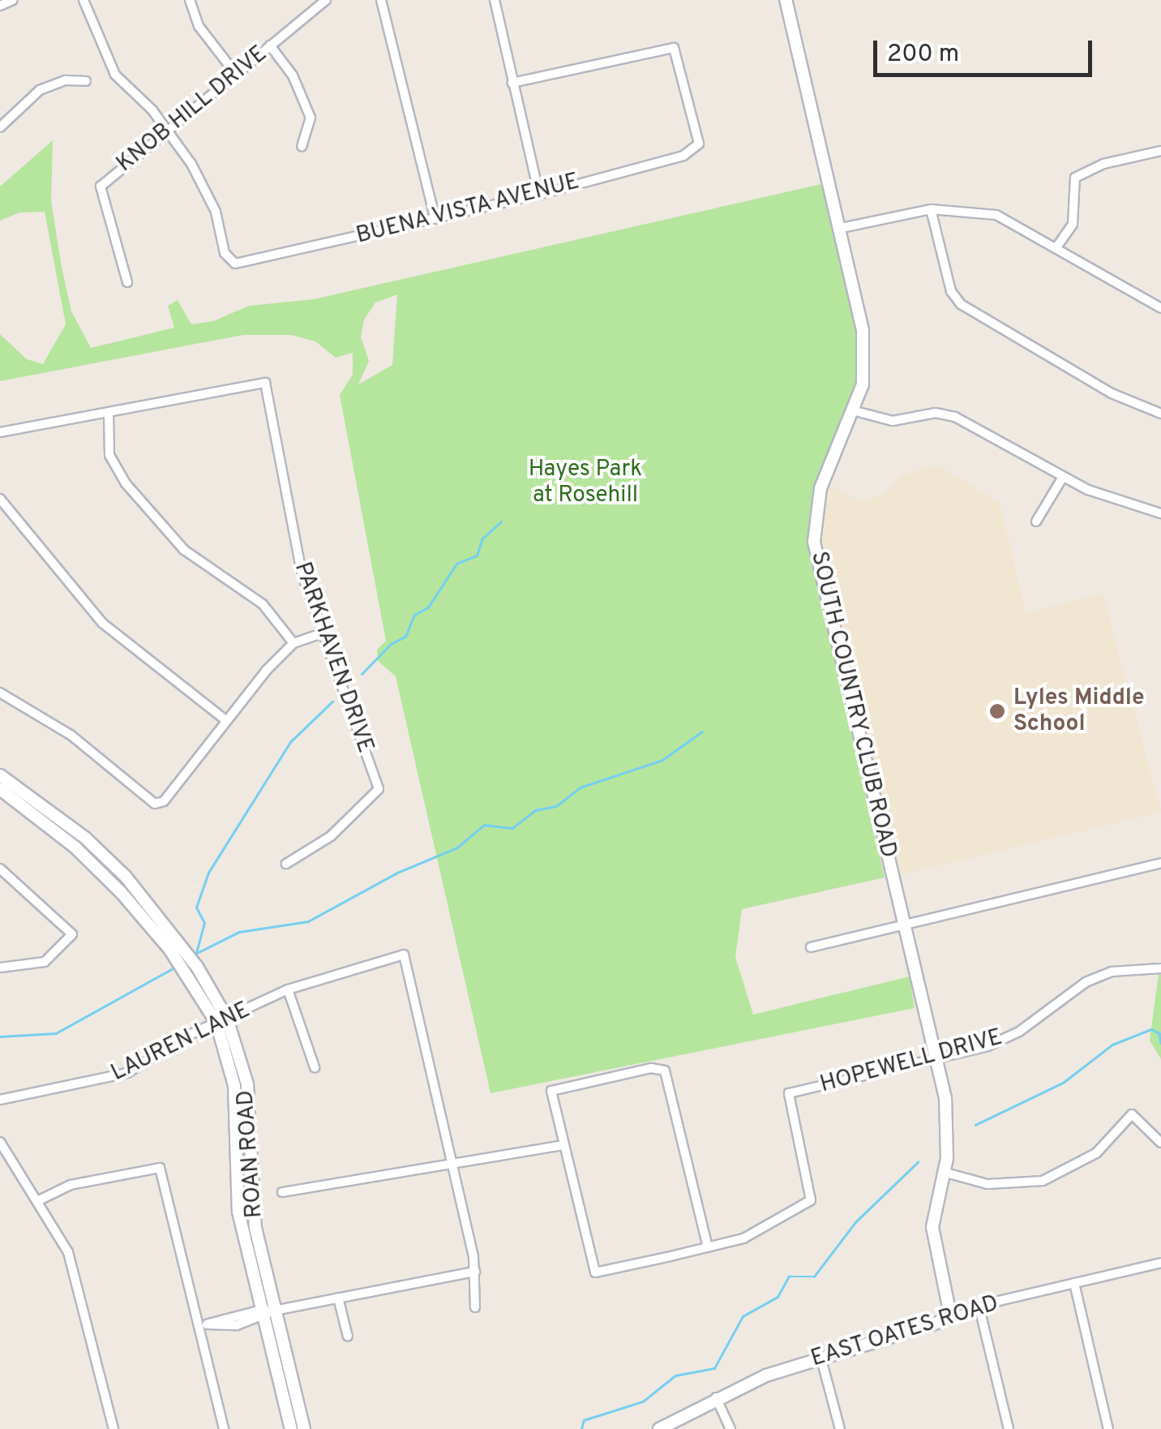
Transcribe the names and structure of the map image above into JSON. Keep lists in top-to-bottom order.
{
  "streets": {
    "street": [
      "KNOB HILL DRIVE",
      "BUENA VISTA AVENUE",
      "PARKHAVEN DRIVE",
      "SOUTH COUNTRY CLUB ROAD",
      "LAUREN LANE",
      "HOPEWELL DRIVE",
      "ROAN ROAD",
      "EAST OATES ROAD"
    ]
  },
  "crossings": [
    ["KNOB HILL DRIVE", "BUENA VISTA AVENUE"],
    ["SOUTH COUNTRY CLUB ROAD", "HOPEWELL DRIVE"],
    ["SOUTH COUNTRY CLUB ROAD", "EAST OATES ROAD"],
    ["LAUREN LANE", "ROAN ROAD"]
  ],
  "parks": ["Hayes Park at Rosehill"],
  "places": ["Lyles Middle School"],
  "scale_bar": "200 m"
}
